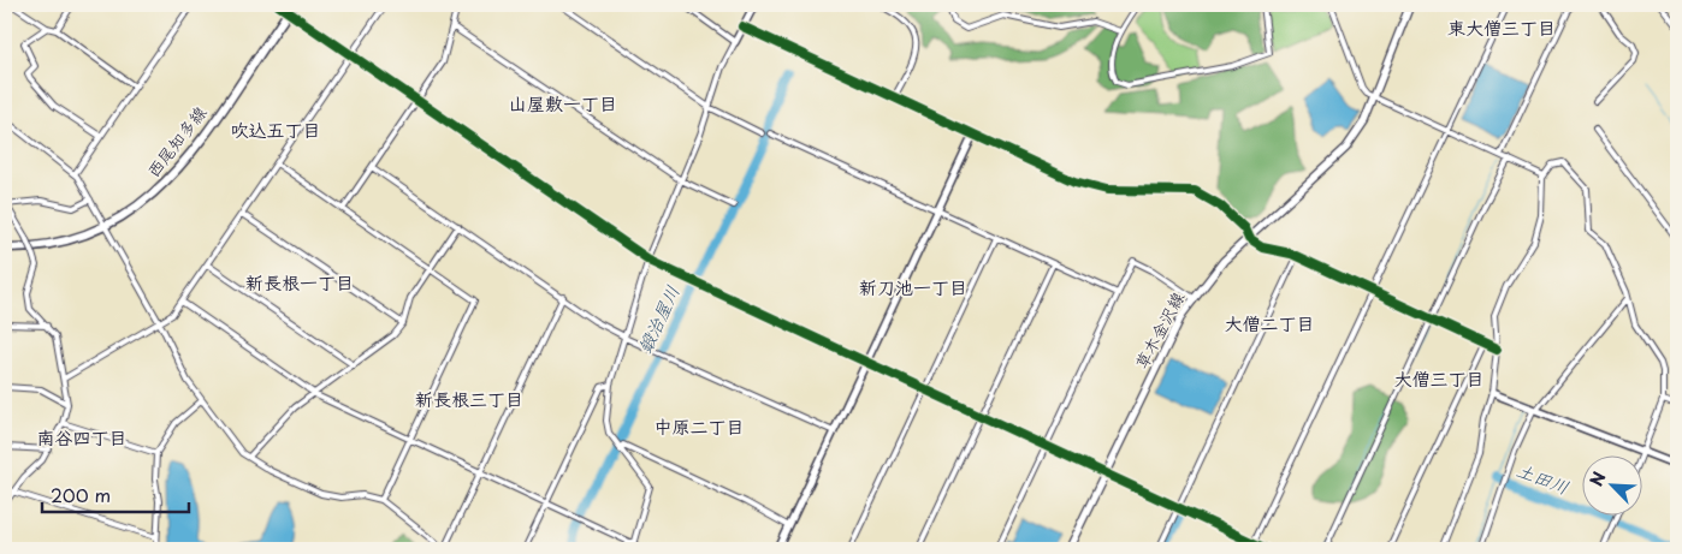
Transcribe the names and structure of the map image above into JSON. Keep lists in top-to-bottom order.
{
  "streets": {
    "main road": ["西尾知多線", "草木金沢線"]
  },
  "districts": [
    "東大僧三丁目",
    "山屋敷一丁目",
    "吹込五丁目",
    "新長根一丁目",
    "新刀池一丁目",
    "大僧二丁目",
    "大僧三丁目",
    "新長根三丁目",
    "中原二丁目",
    "南谷四丁目"
  ],
  "water": ["鍛治屋川", "土田川"],
  "scale_bar": "200 m",
  "north": "top left"
}
